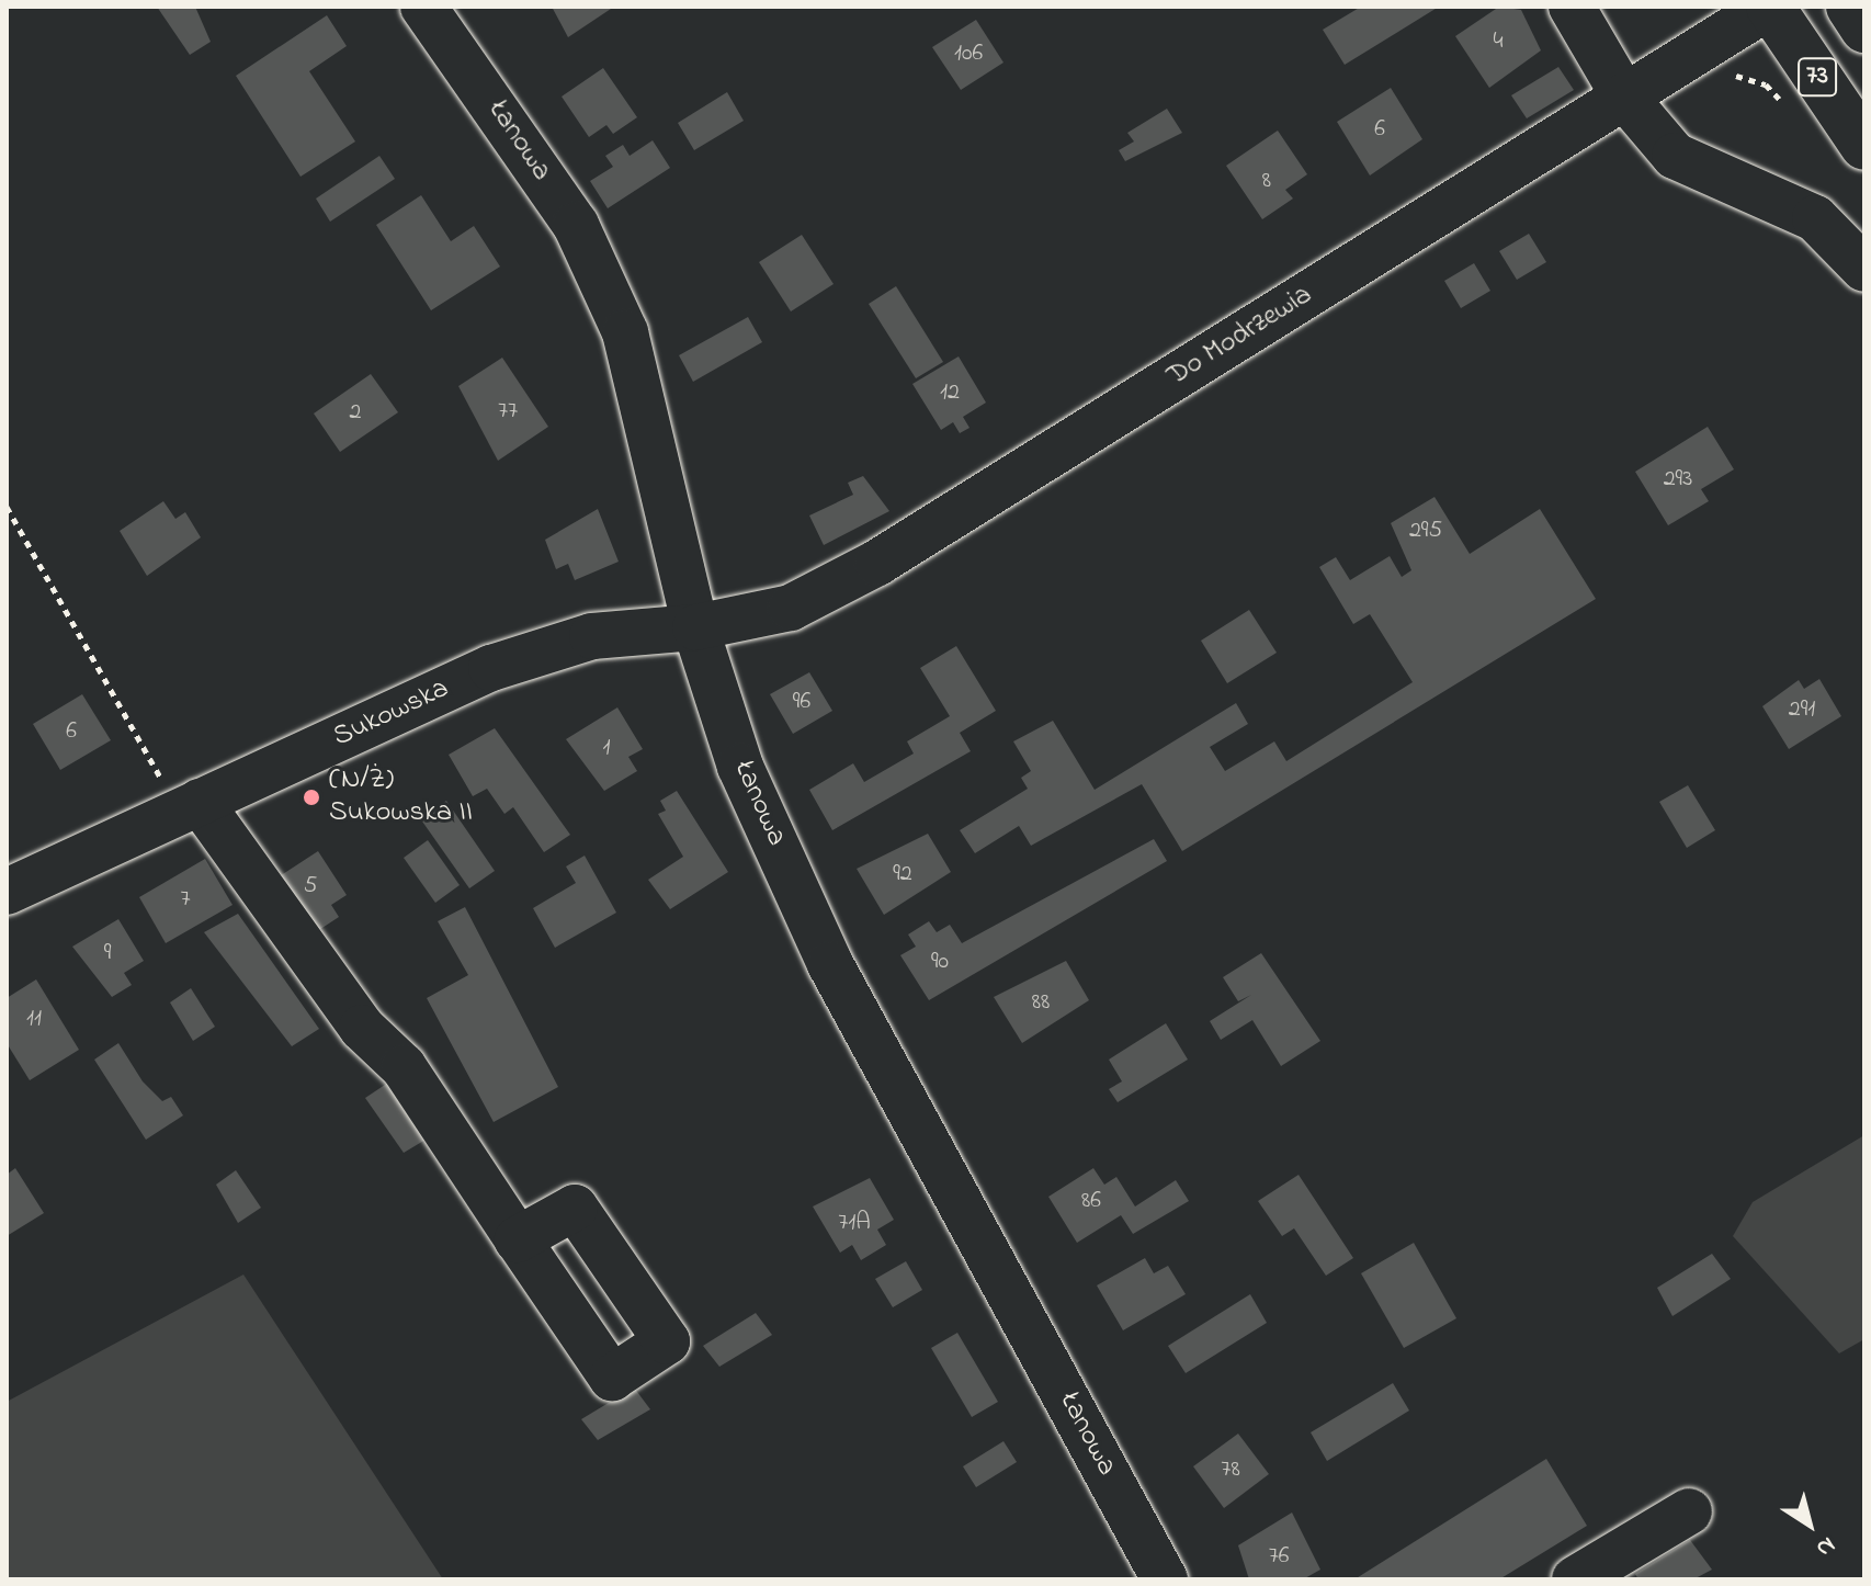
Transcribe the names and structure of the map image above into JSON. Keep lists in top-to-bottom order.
{
  "streets": {
    "main road": ["73"],
    "street": ["Łanowa", "Do Modrzewia", "Sukowska"]
  },
  "crossings": [
    ["73", "Do Modrzewia"],
    ["Łanowa", "Do Modrzewia"],
    ["Łanowa", "Sukowska"],
    ["Do Modrzewia", "Sukowska"]
  ],
  "places": ["(N/Ż) Sukowska II"],
  "house_numbers": [
    "4",
    "106",
    "6",
    "8",
    "12",
    "77",
    "2",
    "293",
    "295",
    "96",
    "291",
    "6",
    "1",
    "92",
    "5",
    "7",
    "9",
    "90",
    "88",
    "11",
    "86",
    "71A",
    "78",
    "76"
  ],
  "north": "bottom right"
}
